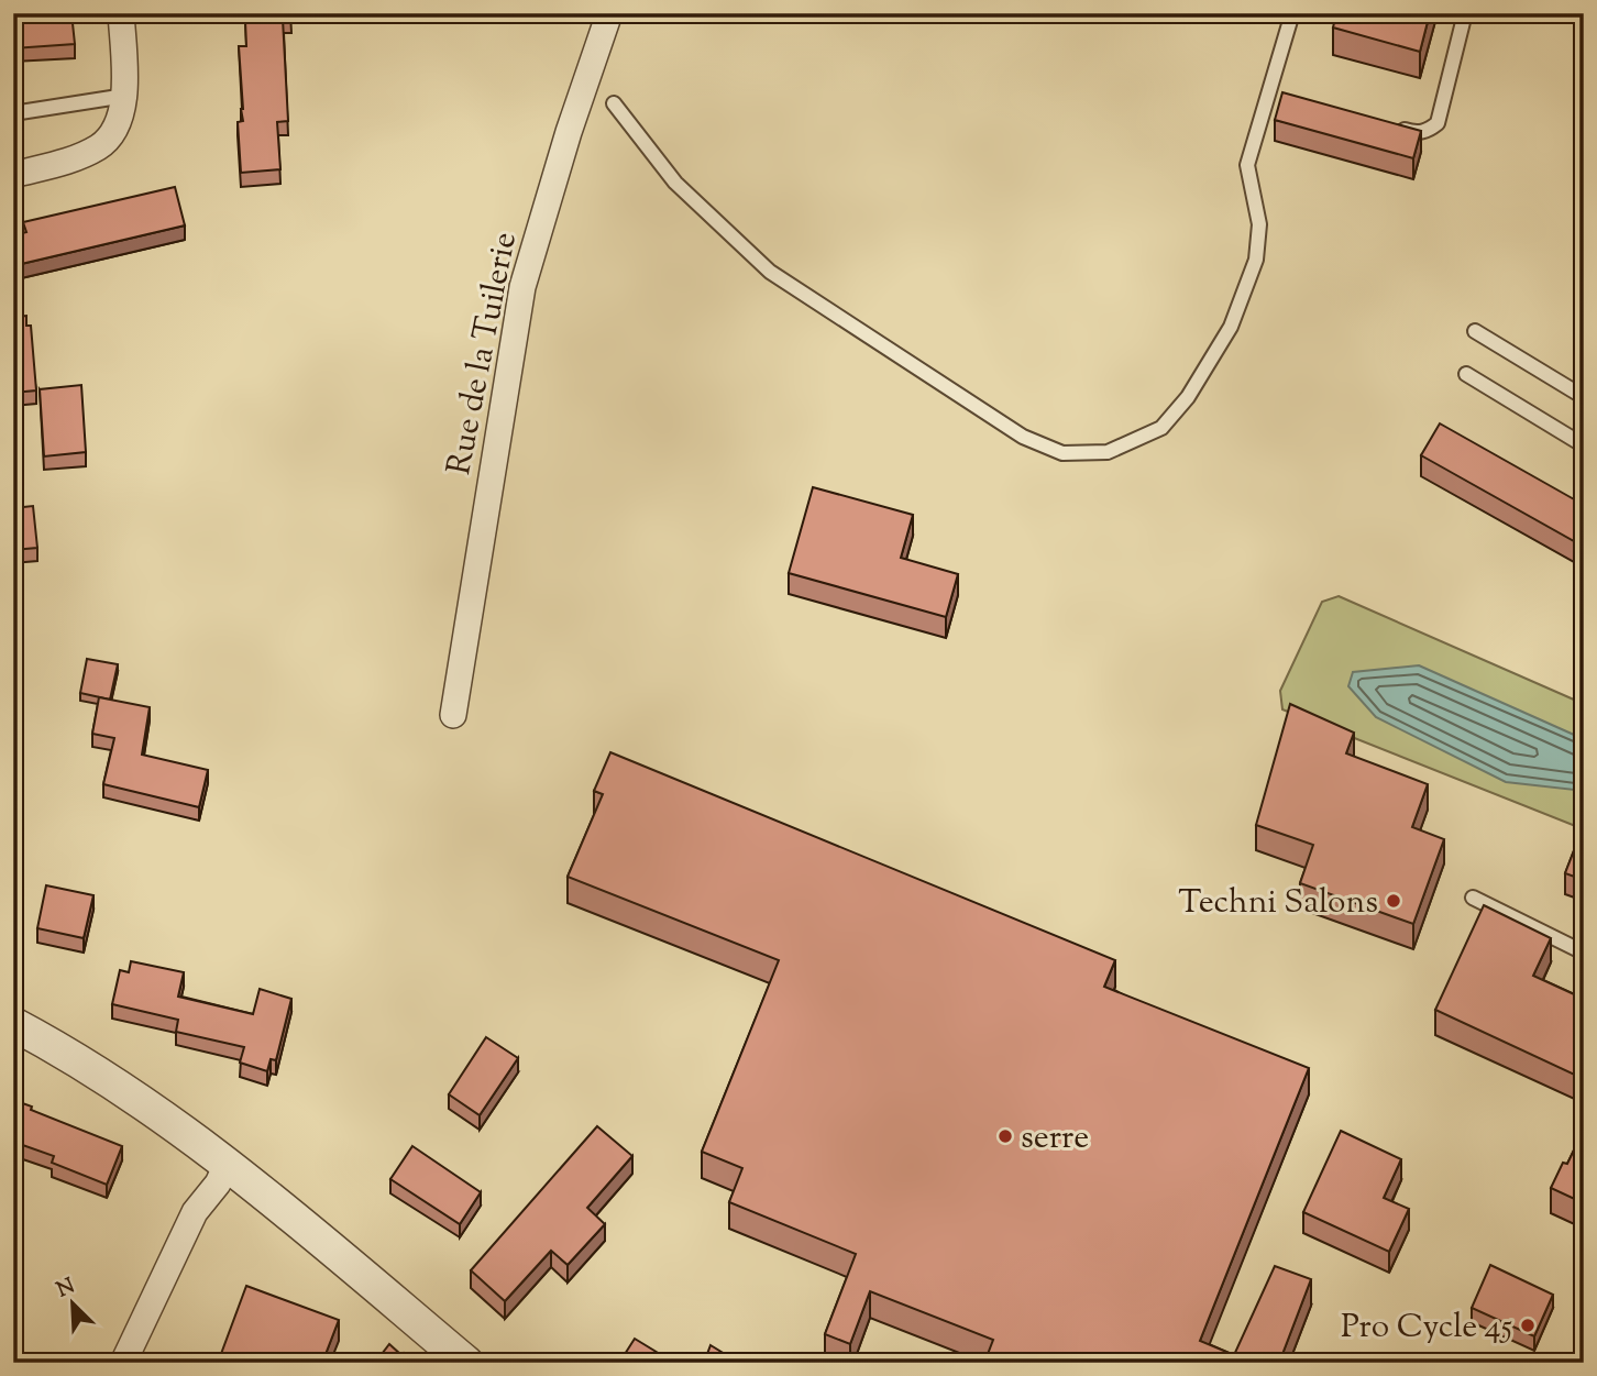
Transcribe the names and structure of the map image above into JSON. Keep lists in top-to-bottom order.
{
  "streets": {
    "street": ["Rue de la Tuilerie"]
  },
  "places": ["Techni Salons", "serre", "Pro Cycle 45"],
  "north": "top left"
}
